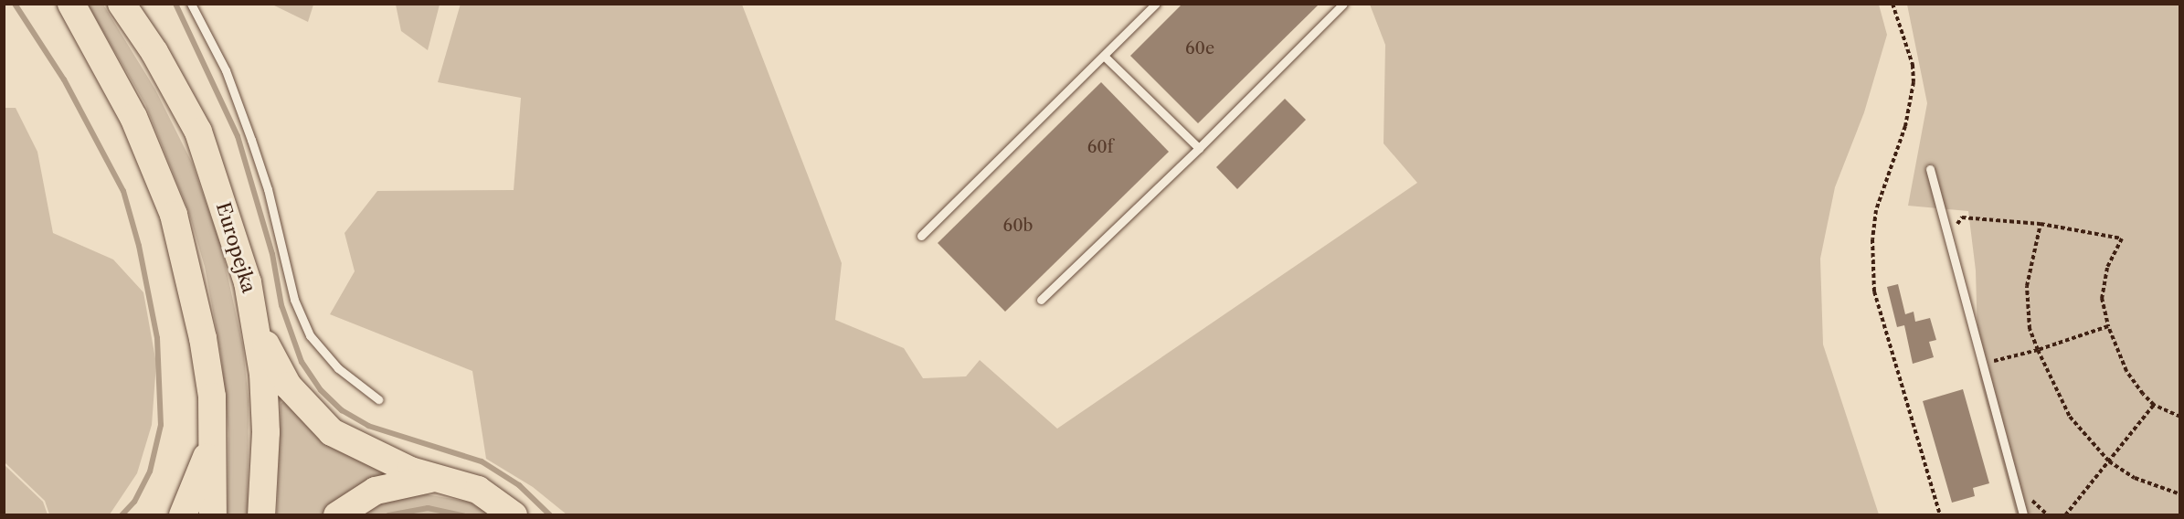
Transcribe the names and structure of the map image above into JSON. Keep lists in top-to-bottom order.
{
  "streets": {
    "main road": ["Europejka"]
  },
  "house_numbers": ["60e", "60f", "60b"]
}
